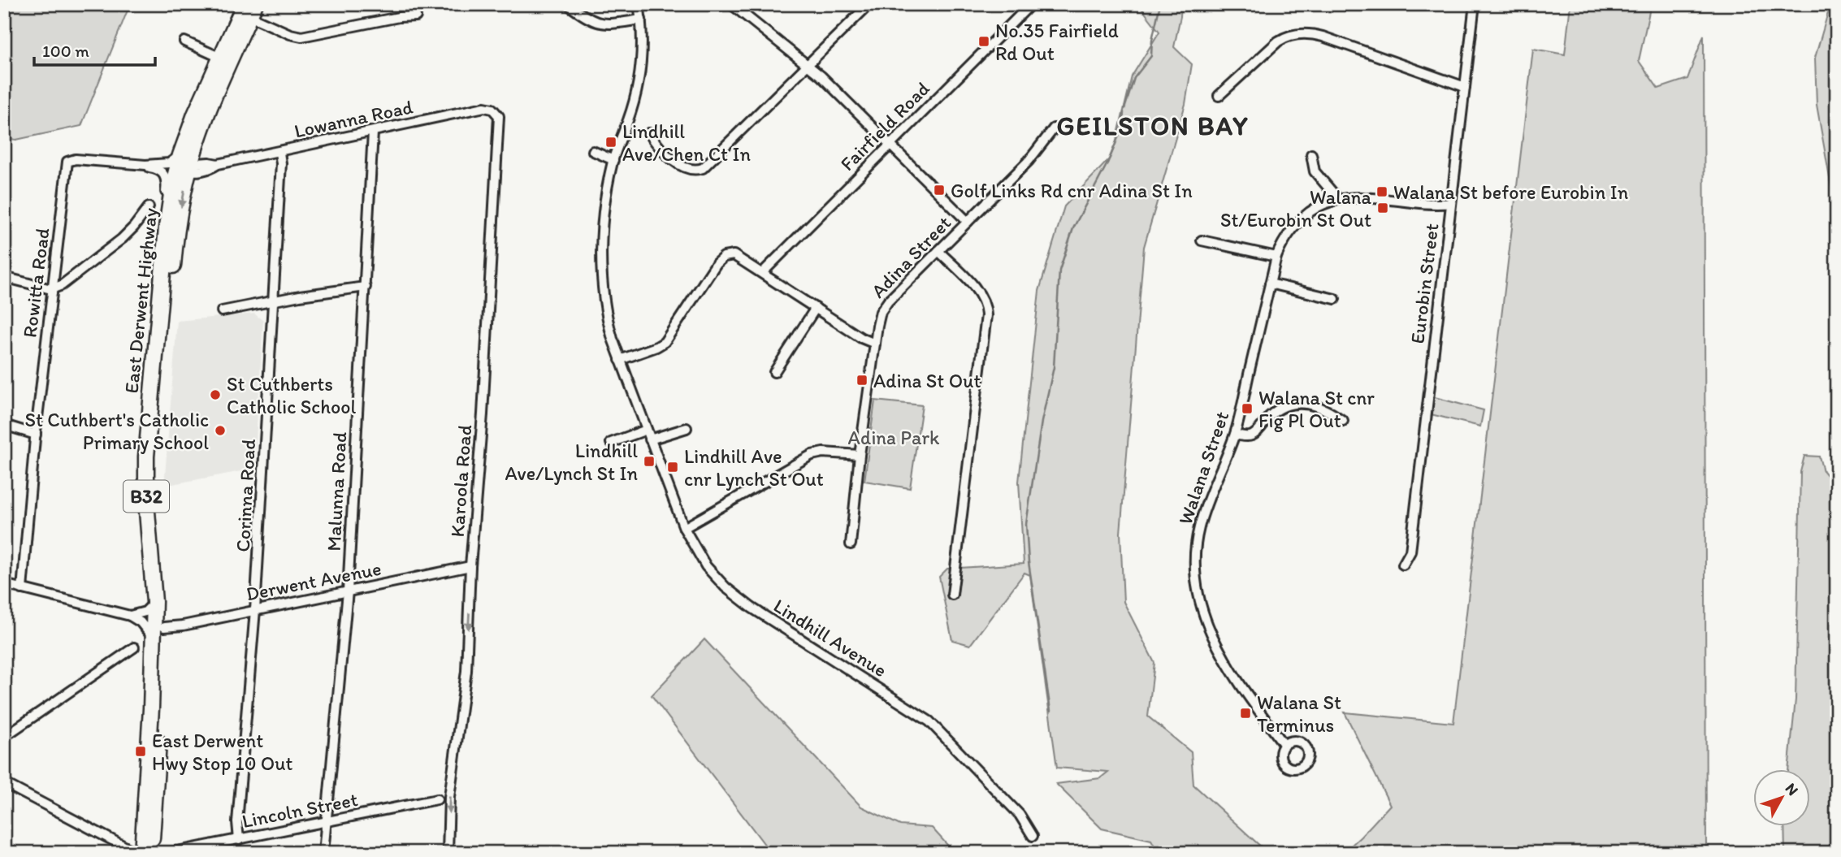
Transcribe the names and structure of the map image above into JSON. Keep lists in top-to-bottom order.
{
  "streets": {
    "main road": ["East Derwent Highway", "B32"],
    "street": [
      "Lowanna Road",
      "Fairfield Road",
      "Adina Street",
      "Rowitta Road",
      "Eurobin Street",
      "Walana Street",
      "Karoola Road",
      "Malunna Road",
      "Corinna Road",
      "Derwent Avenue",
      "Lindhill Avenue",
      "Lincoln Street"
    ]
  },
  "crossings": [
    ["Lowanna Road", "Rowitta Road"],
    ["Lowanna Road", "East Derwent Highway"],
    ["Lowanna Road", "Karoola Road"],
    ["Lowanna Road", "Malunna Road"],
    ["Lowanna Road", "Corinna Road"],
    ["Rowitta Road", "East Derwent Highway"],
    ["Eurobin Street", "Walana Street"],
    ["East Derwent Highway", "Derwent Avenue"],
    ["Karoola Road", "Derwent Avenue"],
    ["Malunna Road", "Derwent Avenue"],
    ["Malunna Road", "Lincoln Street"],
    ["Corinna Road", "Derwent Avenue"],
    ["Corinna Road", "Lincoln Street"]
  ],
  "one_way": ["Karoola Road"],
  "districts": ["GEILSTON BAY"],
  "parks": ["Adina Park"],
  "places": {
    "transit": [
      "No.35 Fairfield Rd Out",
      "Lindhill Ave/Chen Ct In",
      "Golf Links Rd cnr Adina St In",
      "Walana St before Eurobin In",
      "Walana St/Eurobin St Out",
      "Adina St Out",
      "Walana St cnr Fig Pl Out",
      "Lindhill Ave/Lynch St In",
      "Lindhill Ave cnr Lynch St Out",
      "Walana St Terminus",
      "East Derwent Hwy Stop 10 Out"
    ],
    "other": ["St Cuthberts Catholic School", "St Cuthbert's Catholic Primary School"]
  },
  "scale_bar": "100 m",
  "north": "top right"
}
